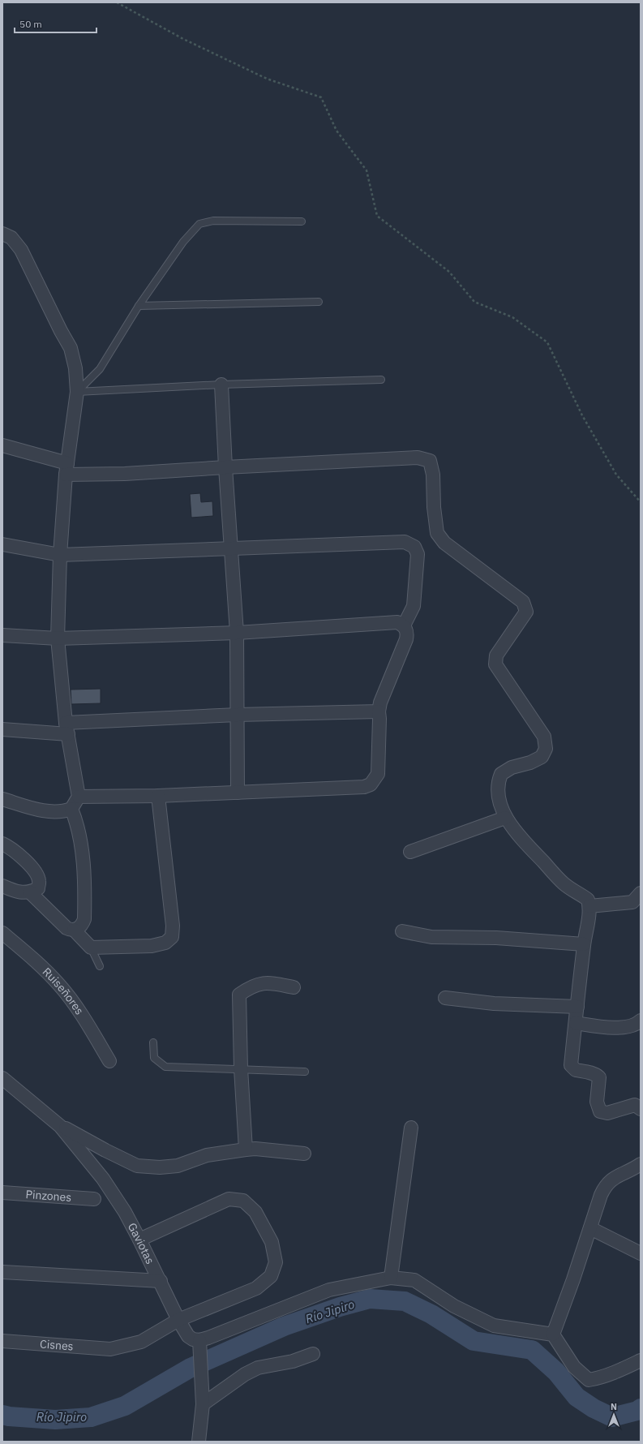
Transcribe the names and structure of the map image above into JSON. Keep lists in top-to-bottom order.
{
  "streets": {
    "street": [
      "Ruiseñores",
      "Pinzones",
      "Gaviotas",
      "Cisnes"
    ]
  },
  "crossings": [
    ["Gaviotas", "Cisnes"]
  ],
  "water": ["Río Jipiro"],
  "scale_bar": "50 m",
  "north": "top"
}
